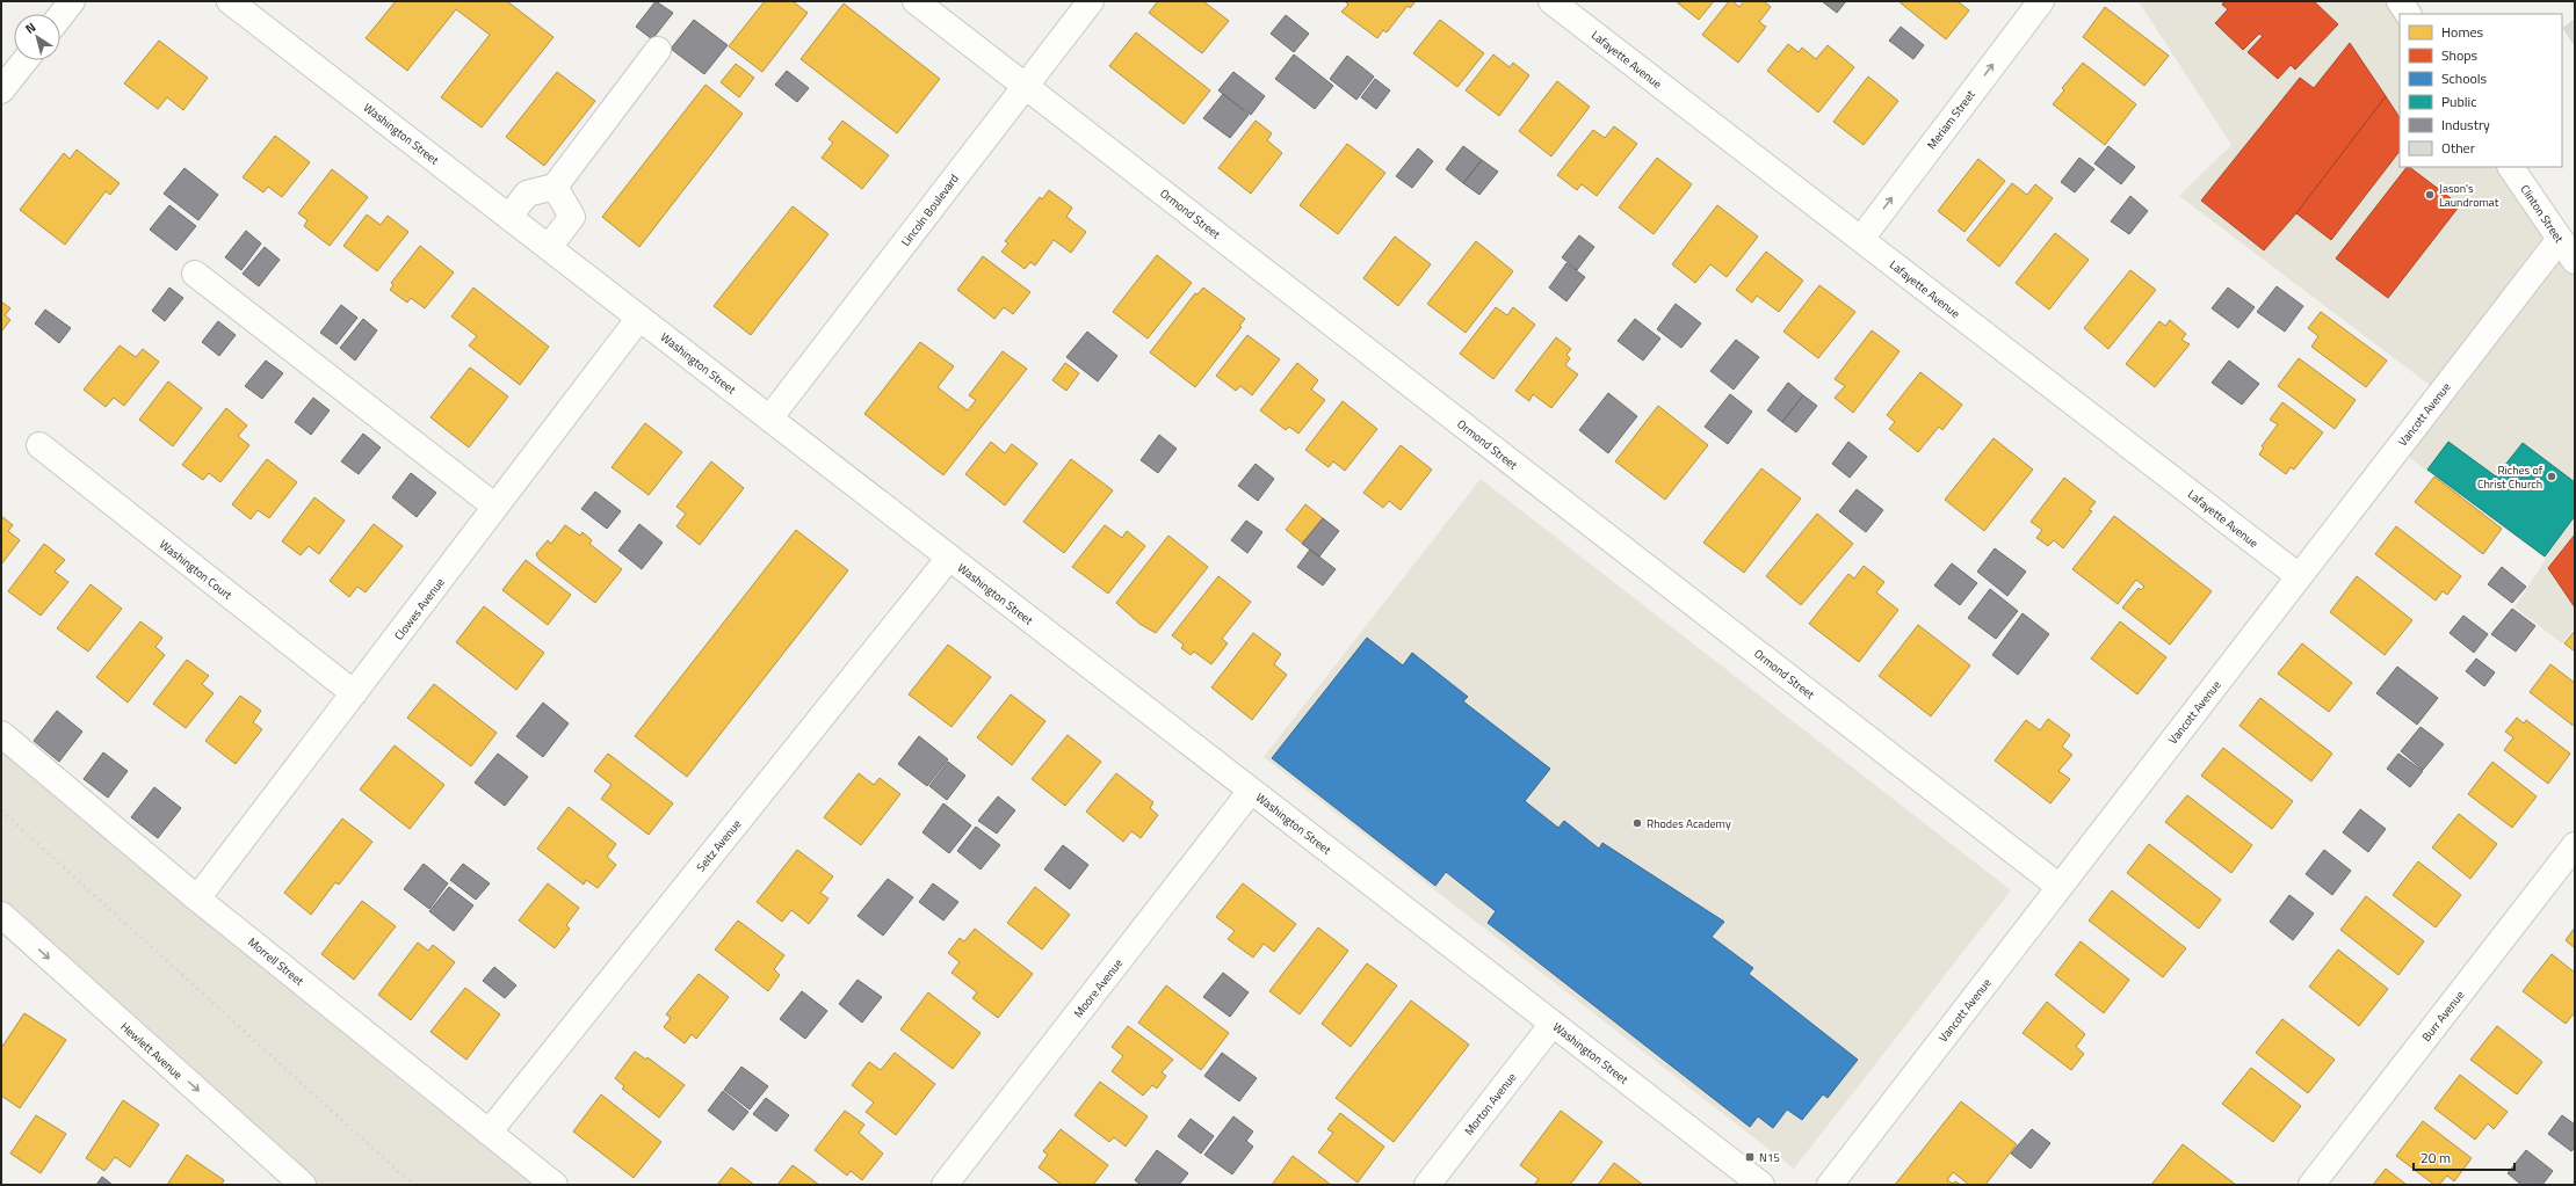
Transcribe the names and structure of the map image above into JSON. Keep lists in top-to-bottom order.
{
  "streets": {
    "street": [
      "Lafayette Avenue",
      "Meriam Street",
      "Washington Street",
      "Lincoln Boulevard",
      "Ormond Street",
      "Clinton Street",
      "Vancott Avenue",
      "Washington Court",
      "Clowes Avenue",
      "Seitz Avenue",
      "Morrell Street",
      "Moore Avenue",
      "Burr Avenue",
      "Hewlett Avenue",
      "Morton Avenue"
    ]
  },
  "crossings": [
    ["Lafayette Avenue", "Meriam Street"],
    ["Lafayette Avenue", "Vancott Avenue"],
    ["Washington Street", "Lincoln Boulevard"],
    ["Washington Street", "Clowes Avenue"],
    ["Washington Street", "Seitz Avenue"],
    ["Washington Street", "Moore Avenue"],
    ["Washington Street", "Morton Avenue"],
    ["Lincoln Boulevard", "Ormond Street"],
    ["Ormond Street", "Vancott Avenue"],
    ["Clinton Street", "Vancott Avenue"],
    ["Washington Court", "Clowes Avenue"],
    ["Clowes Avenue", "Morrell Street"],
    ["Seitz Avenue", "Morrell Street"]
  ],
  "one_way": ["Meriam Street", "Hewlett Avenue"],
  "places": {
    "other": ["Jason's Laundromat", "Riches of Christ Church", "Rhodes Academy"],
    "transit": ["N15"]
  },
  "legend": [
    "Homes",
    "Shops",
    "Schools",
    "Public",
    "Industry",
    "Other"
  ],
  "scale_bar": "20 m",
  "north": "top left"
}
